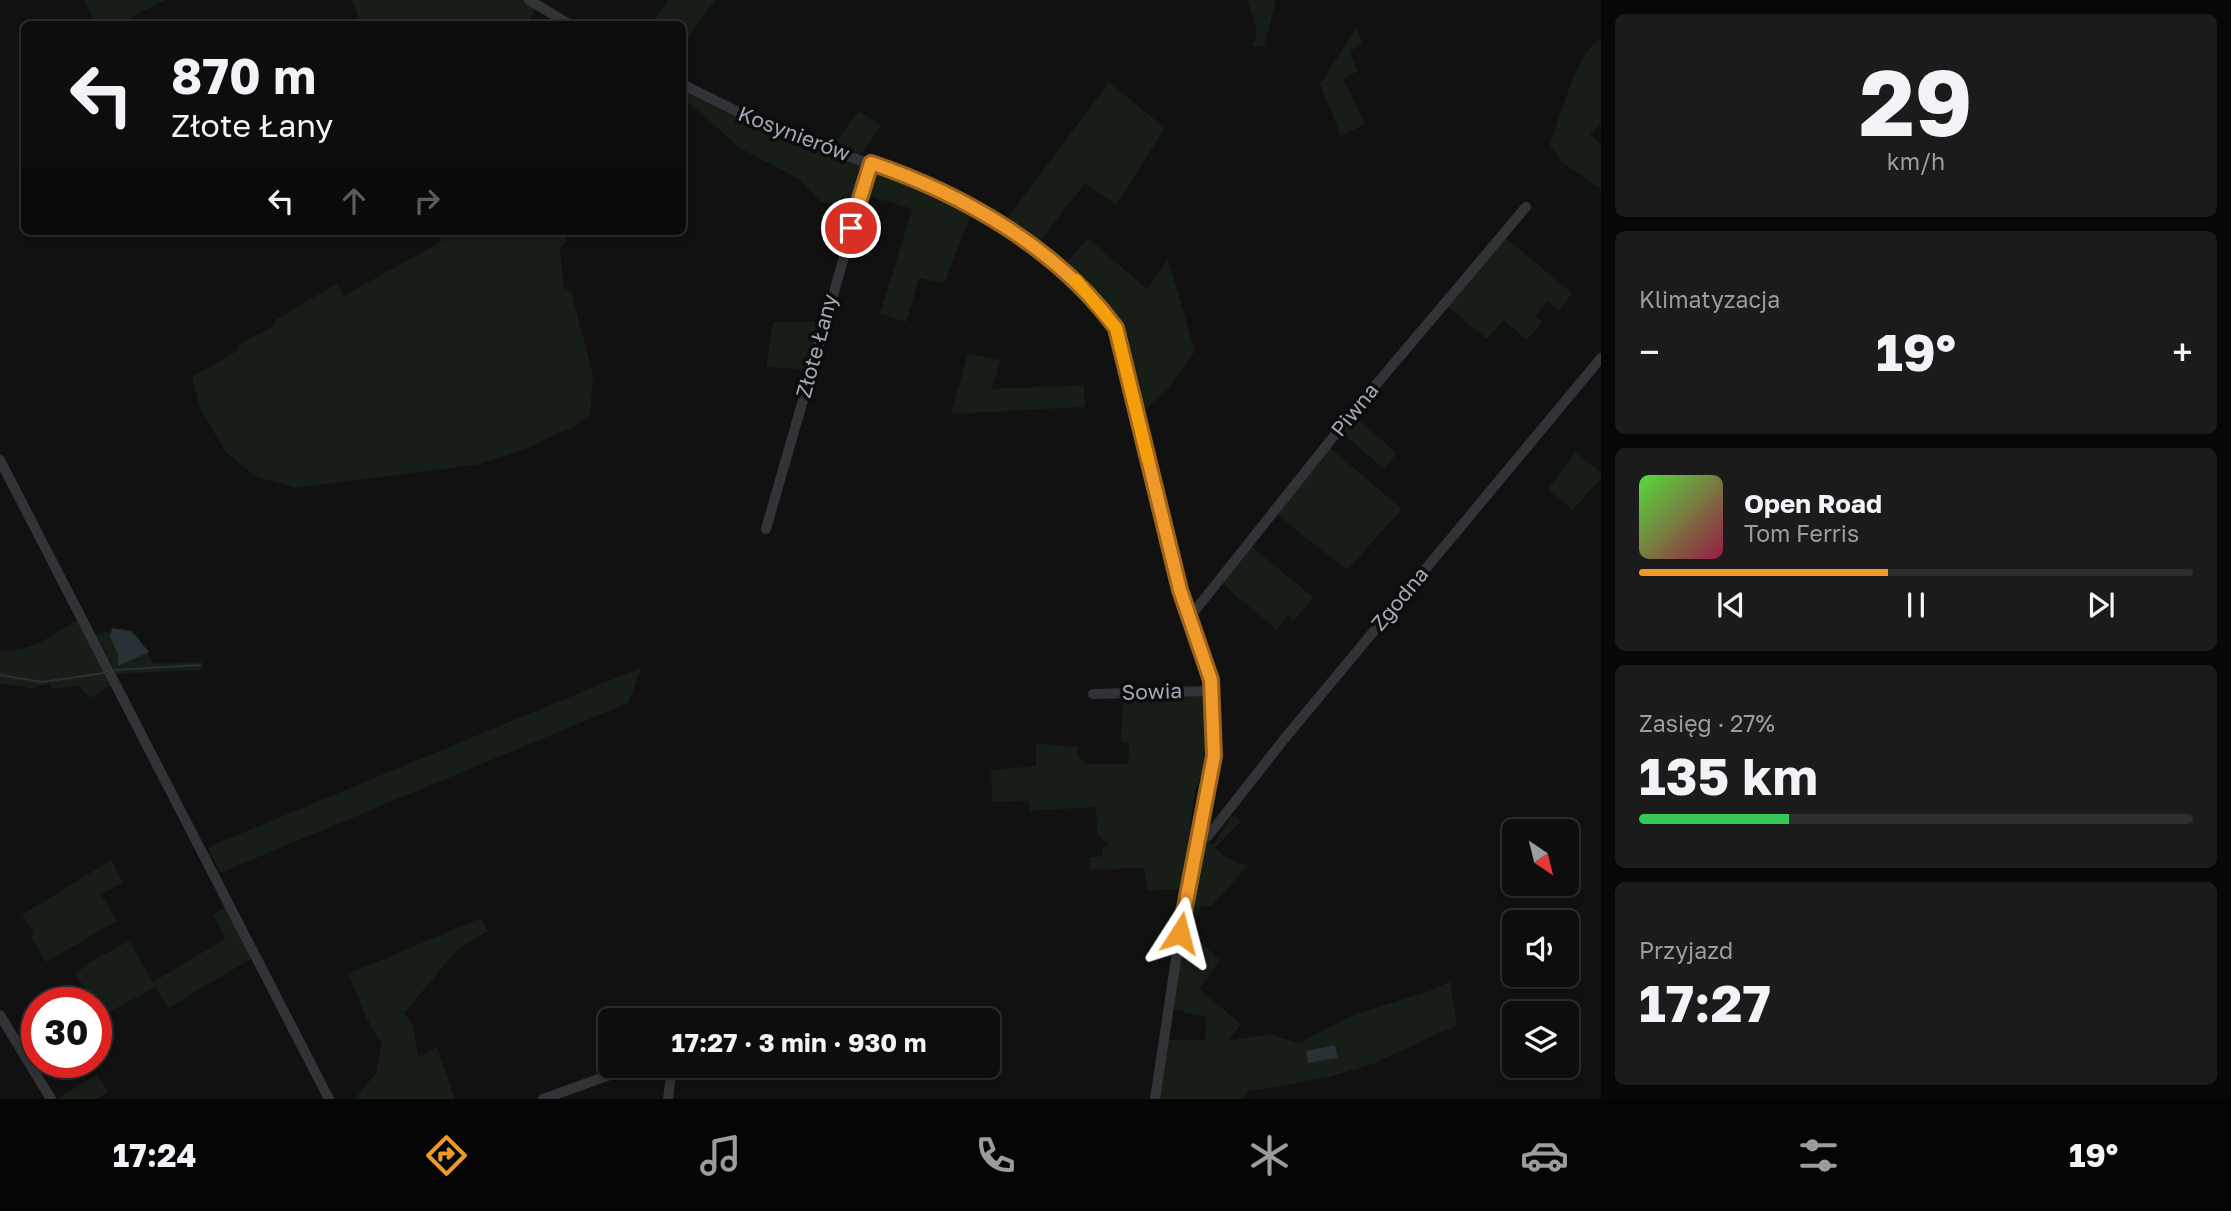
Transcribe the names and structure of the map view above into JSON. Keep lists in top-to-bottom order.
{
  "streets": {
    "street": [
      "Kosynierów",
      "Złote Łany",
      "Piwna",
      "Zgodna",
      "Sowia"
    ]
  },
  "crossings": [
    ["Kosynierów", "Złote Łany"],
    ["Kosynierów", "Piwna"],
    ["Kosynierów", "Zgodna"],
    ["Kosynierów", "Sowia"]
  ],
  "north": "bottom right",
  "page": {
    "tile": [
      ["29", "km/h"],
      "Klimatyzacja",
      ["Zasięg · 27%", "135 km"],
      ["Przyjazd", "17:27"]
    ],
    "turn": ["870 m", "Złote Łany"],
    "heat": ["−", "19°", "+"],
    "song": ["Open Road", "Tom Ferris"],
    "limit": "30",
    "trip": "17:27 · 3 min · 930 m",
    "tabs": ["17:24", "19°"]
  }
}
